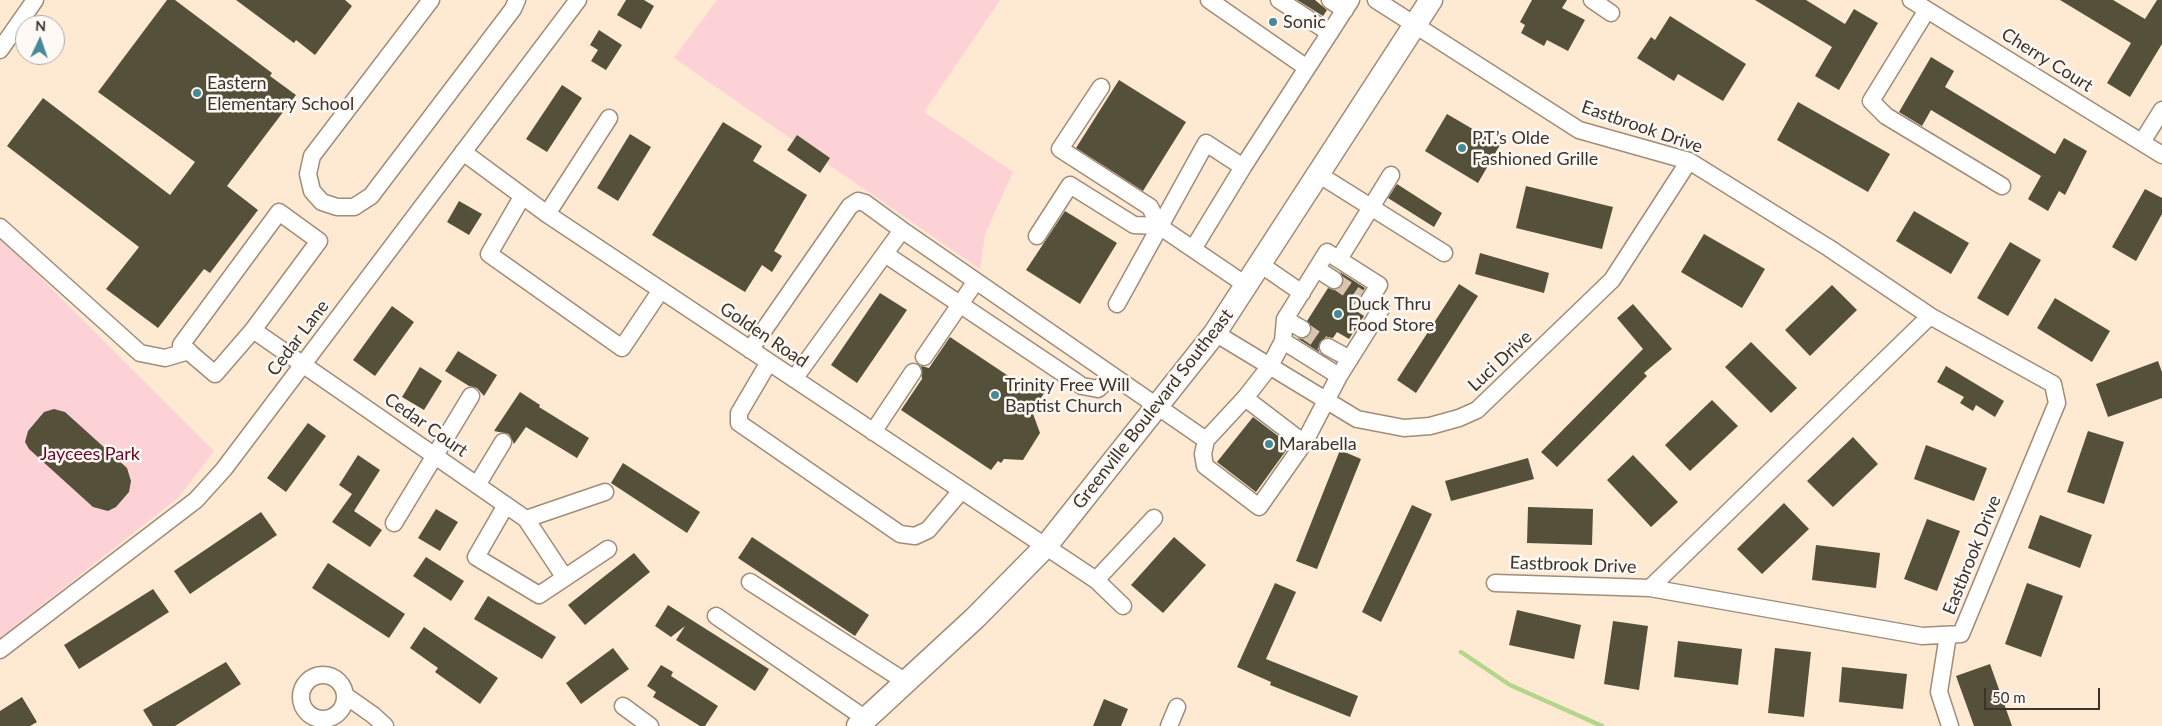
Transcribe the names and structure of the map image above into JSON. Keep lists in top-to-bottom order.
{
  "streets": {
    "highway": ["Greenville Boulevard Southeast"],
    "street": [
      "Cherry Court",
      "Eastbrook Drive",
      "Golden Road",
      "Cedar Lane",
      "Luci Drive",
      "Cedar Court"
    ]
  },
  "crossings": [
    ["Eastbrook Drive", "Luci Drive"],
    ["Eastbrook Drive", "Greenville Boulevard Southeast"],
    ["Golden Road", "Cedar Lane"],
    ["Golden Road", "Greenville Boulevard Southeast"],
    ["Cedar Lane", "Cedar Court"],
    ["Luci Drive", "Greenville Boulevard Southeast"]
  ],
  "parks": ["Jaycees Park"],
  "places": [
    "Sonic",
    "Eastern Elementary School",
    "P.T.’s Olde Fashioned Grille",
    "Duck Thru Food Store",
    "Trinity Free Will Baptist Church",
    "Marabella"
  ],
  "scale_bar": "50 m",
  "north": "top"
}
